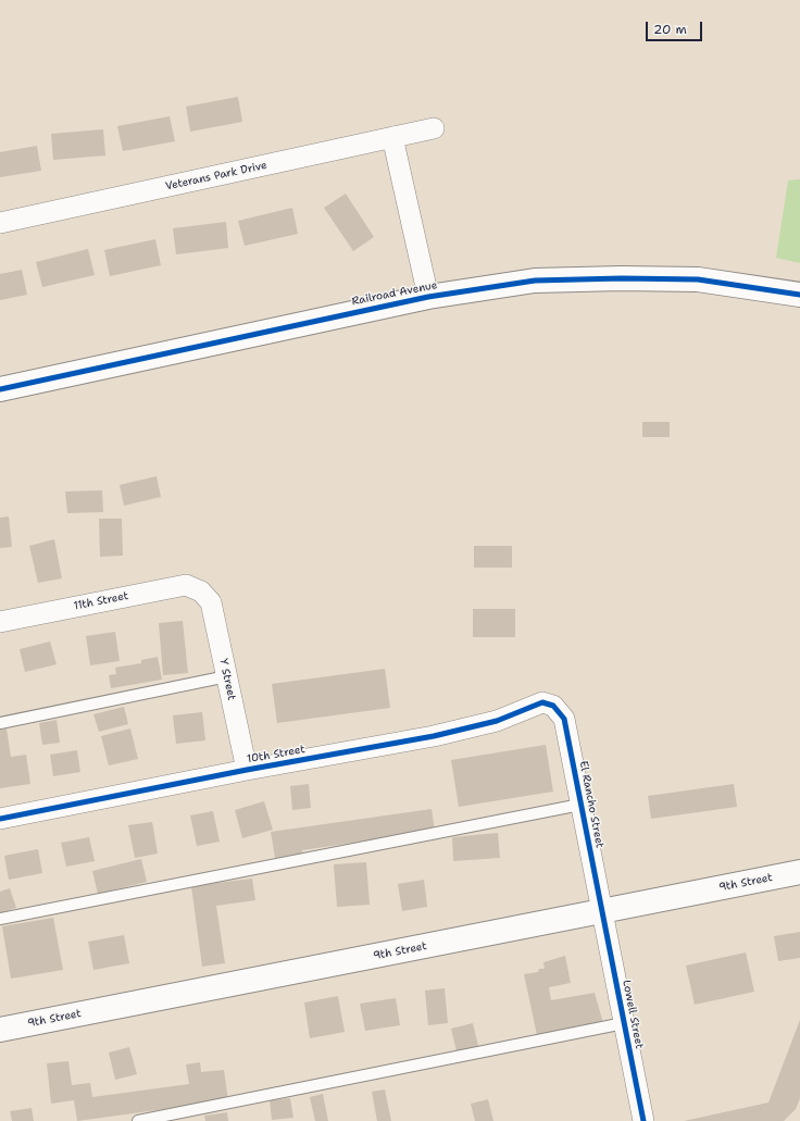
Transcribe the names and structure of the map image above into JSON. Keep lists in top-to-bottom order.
{
  "streets": {
    "main road": ["Railroad Avenue", "9th Street"],
    "street": [
      "Veterans Park Drive",
      "11th Street",
      "Y Street",
      "10th Street",
      "El Rancho Street",
      "Lowell Street"
    ]
  },
  "crossings": [
    ["11th Street", "Y Street"],
    ["Y Street", "10th Street"],
    ["10th Street", "El Rancho Street"],
    ["El Rancho Street", "9th Street"],
    ["El Rancho Street", "Lowell Street"],
    ["9th Street", "Lowell Street"]
  ],
  "scale_bar": "20 m"
}
